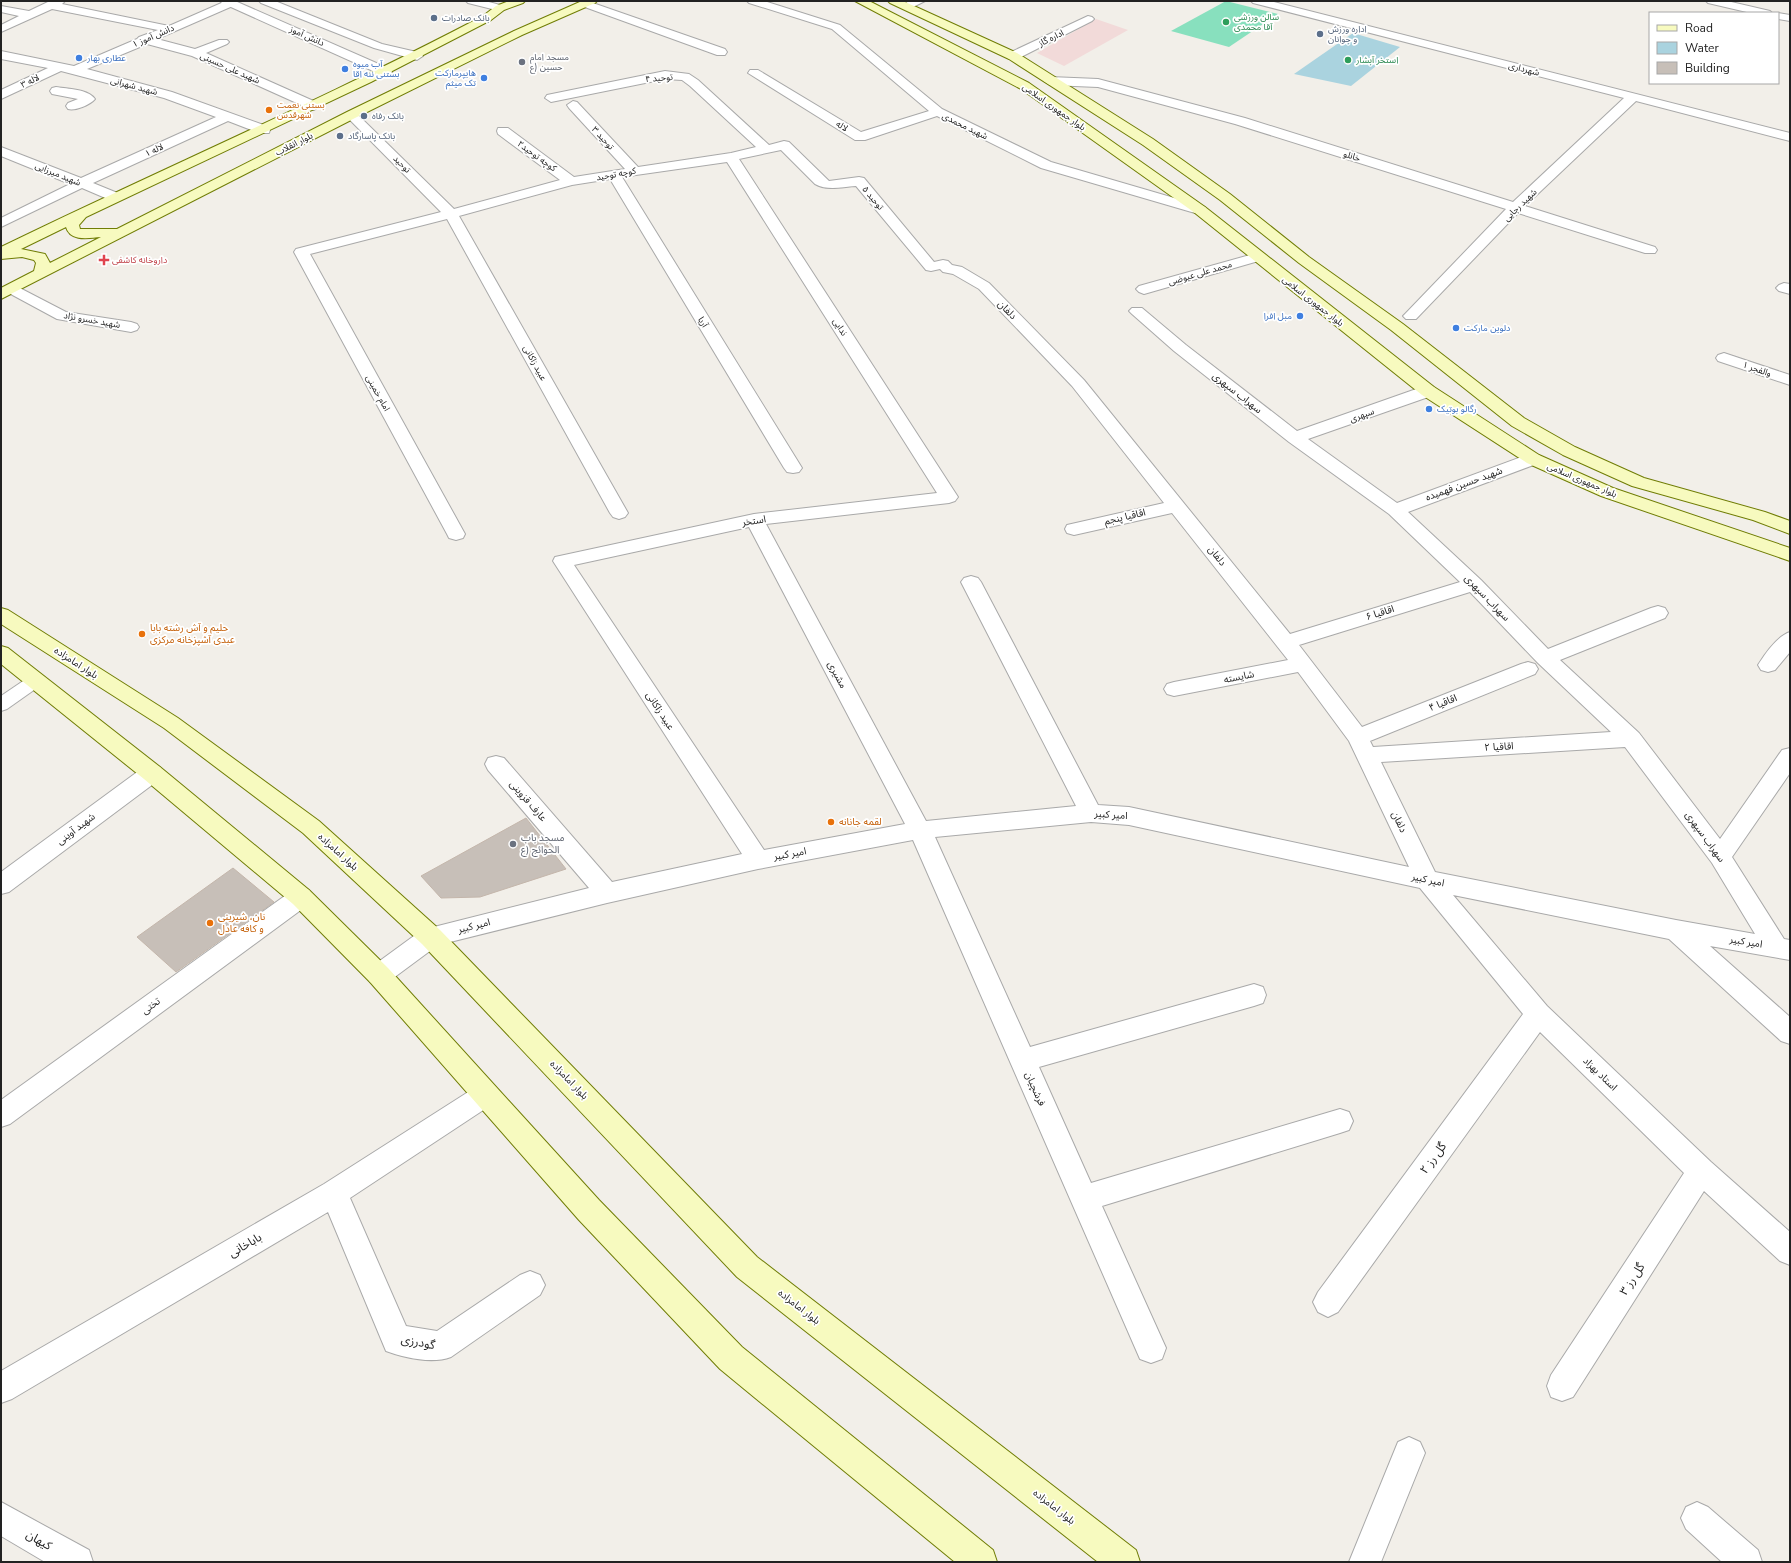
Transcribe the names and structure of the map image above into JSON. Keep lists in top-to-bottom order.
{
  "streets": {
    "main road": ["بلوار جمهوری اسلامی", "بلوار انقلاب", "بلوار امامزاده"],
    "street": [
      "دانش آموز ۱",
      "دانش آموز",
      "اداره گاز",
      "شهید علی حسینی",
      "شهرداری",
      "توحید ۴",
      "لاله ۳",
      "شهید شهرانی",
      "لاله",
      "شهید محمدی",
      "توحید ۳",
      "لاله ۱",
      "کوچه توحید۲",
      "خانلو",
      "توحید",
      "شهید میرزایی",
      "کوچه توحید",
      "توحید ۵",
      "شهید رجایی",
      "محمد علی عیوضی",
      "دلفان",
      "شهید خسرو نژاد",
      "آریا",
      "ندایی",
      "عبید زاکانی",
      "والفجر ۱",
      "امام خمینی",
      "سهراب سپهری",
      "سپهری",
      "شهید حسین فهمیده",
      "اقاقیا پنجم",
      "استخر",
      "اقاقیا ۶",
      "مشیری",
      "شایسته",
      "اقاقیا ۴",
      "اقاقیا ۲",
      "عارف قزوینی",
      "امیر کبیر",
      "شهید آوینی",
      "تختی",
      "استاد بهزاد",
      "فرشچیان",
      "گل رز ۲",
      "باباخانی",
      "گل رز ۳",
      "گودرزی",
      "کیهان"
    ]
  },
  "crossings": [
    ["دانش آموز ۱", "دانش آموز"],
    ["دانش آموز ۱", "شهید علی حسینی"],
    ["دانش آموز ۱", "شهید شهرانی"],
    ["اداره گاز", "بلوار جمهوری اسلامی"],
    ["شهرداری", "شهید رجایی"],
    ["توحید ۴", "کوچه توحید"],
    ["لاله ۳", "شهید شهرانی"],
    ["شهید شهرانی", "لاله ۱"],
    ["بلوار جمهوری اسلامی", "شهید محمدی"],
    ["بلوار جمهوری اسلامی", "خانلو"],
    ["بلوار جمهوری اسلامی", "محمد علی عیوضی"],
    ["بلوار جمهوری اسلامی", "سپهری"],
    ["بلوار جمهوری اسلامی", "شهید حسین فهمیده"],
    ["لاله", "شهید محمدی"],
    ["توحید ۳", "کوچه توحید"],
    ["بلوار انقلاب", "توحید"],
    ["بلوار انقلاب", "شهید خسرو نژاد"],
    ["لاله ۱", "شهید میرزایی"],
    ["کوچه توحید۲", "کوچه توحید"],
    ["خانلو", "شهید رجایی"],
    ["توحید", "کوچه توحید"],
    ["توحید", "عبید زاکانی"],
    ["کوچه توحید", "توحید ۵"],
    ["کوچه توحید", "آریا"],
    ["کوچه توحید", "ندایی"],
    ["کوچه توحید", "عبید زاکانی"],
    ["کوچه توحید", "امام خمینی"],
    ["توحید ۵", "دلفان"],
    ["دلفان", "اقاقیا پنجم"],
    ["دلفان", "اقاقیا ۶"],
    ["دلفان", "شایسته"],
    ["دلفان", "اقاقیا ۴"],
    ["دلفان", "اقاقیا ۲"],
    ["دلفان", "امیر کبیر"],
    ["دلفان", "استاد بهزاد"],
    ["ندایی", "استخر"],
    ["عبید زاکانی", "استخر"],
    ["عبید زاکانی", "امیر کبیر"],
    ["سهراب سپهری", "سپهری"],
    ["سهراب سپهری", "شهید حسین فهمیده"],
    ["سهراب سپهری", "اقاقیا ۶"],
    ["سهراب سپهری", "اقاقیا ۲"],
    ["سهراب سپهری", "امیر کبیر"],
    ["استخر", "مشیری"],
    ["بلوار امامزاده", "امیر کبیر"],
    ["مشیری", "امیر کبیر"],
    ["مشیری", "فرشچیان"],
    ["اقاقیا ۴", "اقاقیا ۲"],
    ["عارف قزوینی", "امیر کبیر"],
    ["امیر کبیر", "استاد بهزاد"],
    ["امیر کبیر", "فرشچیان"],
    ["استاد بهزاد", "گل رز ۲"],
    ["استاد بهزاد", "گل رز ۳"],
    ["باباخانی", "گودرزی"]
  ],
  "places": {
    "other": [
      "بانک صادرات",
      "سالن ورزشی آقا محمدی",
      "اداره ورزش و جوانان",
      "عطاری بهار",
      "استخر آبشار",
      "مسجد امام حسین (ع",
      "آب میوه بستنی ننه اقا",
      "هایپرمارکت تک میثم",
      "بستنی نعمت شهرقدس",
      "بانک رفاه",
      "بانک پاسارگاد",
      "مبل افرا",
      "دلوین مارکت",
      "رگالو بوتیک",
      "حلیم و آش رشته بابا عبدی آشپزخانه مرکزی",
      "لقمه جانانه",
      "مسجد باب الحوائج (ع",
      "نان، شیرینی و کافه عادل"
    ],
    "health": ["داروخانه کاشفی"]
  },
  "legend": ["Road", "Water", "Building"]
}
